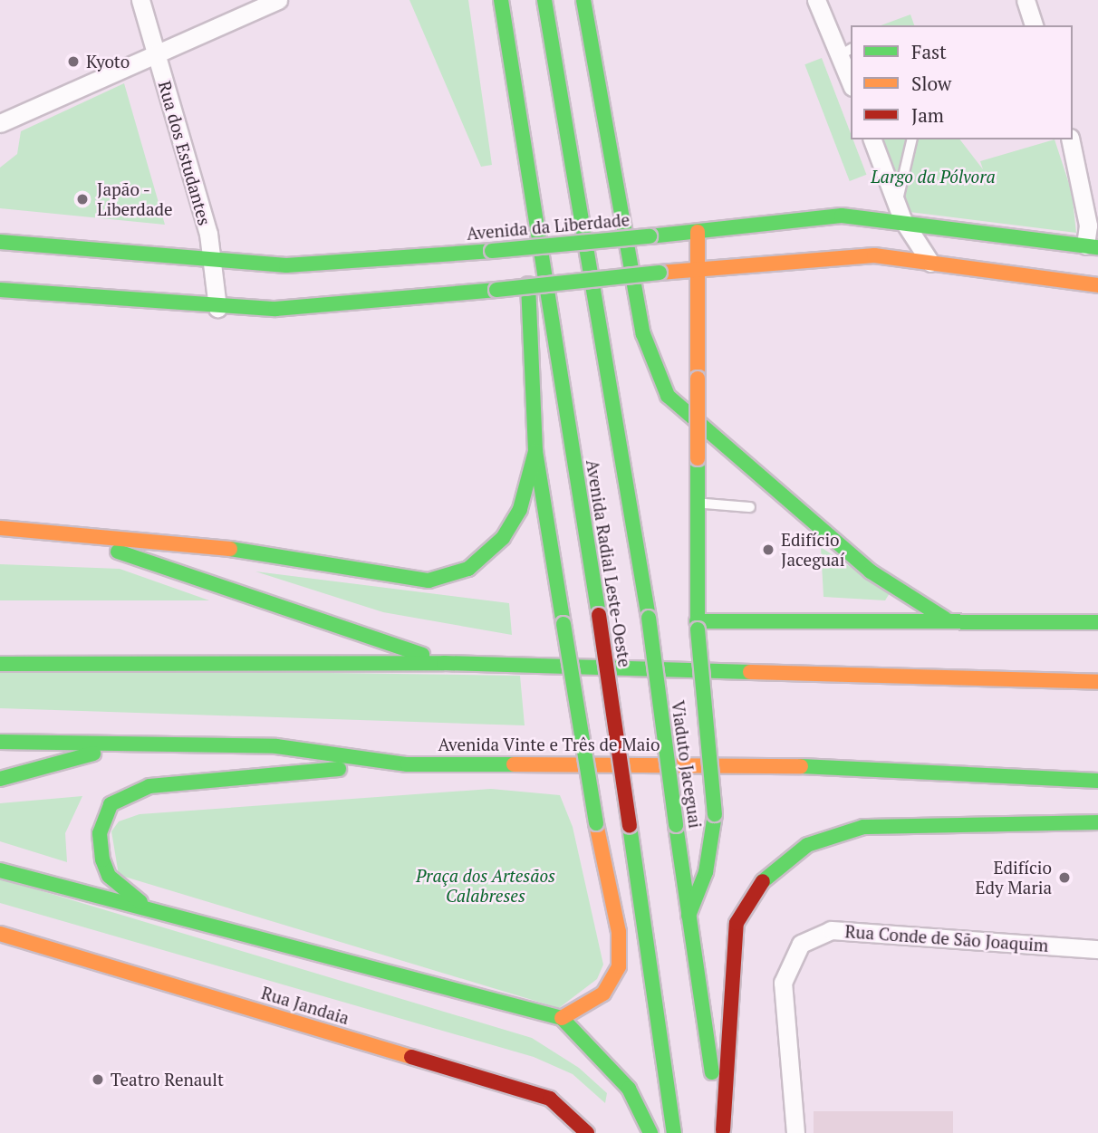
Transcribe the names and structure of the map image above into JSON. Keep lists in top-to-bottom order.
{
  "streets": {
    "main road": [
      "Avenida da Liberdade",
      "Avenida Radial Leste-Oeste",
      "Avenida Vinte e Três de Maio",
      "Viaduto Jaceguai",
      "Rua Jandaia"
    ],
    "street": ["Rua dos Estudantes", "Rua Conde de São Joaquim"]
  },
  "crossings": [
    ["Rua dos Estudantes", "Avenida da Liberdade"],
    ["Avenida Radial Leste-Oeste", "Viaduto Jaceguai"]
  ],
  "parks": ["Largo da Pólvora", "Praça dos Artesãos Calabreses"],
  "places": [
    "Kyoto",
    "Japão - Liberdade",
    "Edifício Jaceguaí",
    "Edifício Edy Maria",
    "Teatro Renault"
  ],
  "legend": ["Fast", "Slow", "Jam"]
}
